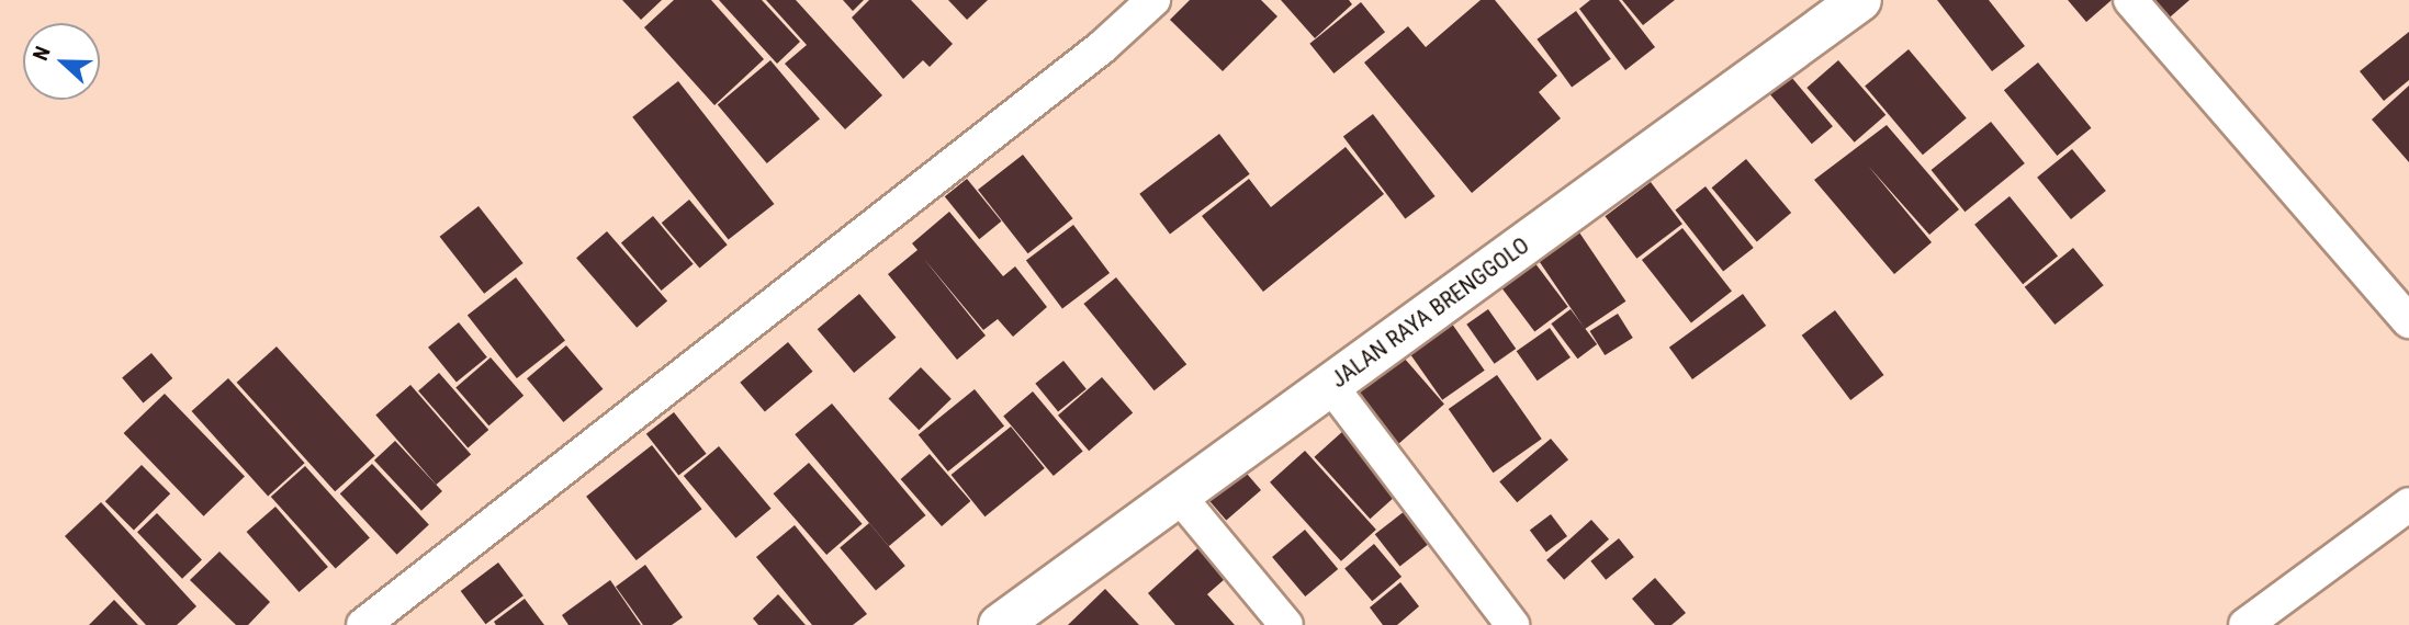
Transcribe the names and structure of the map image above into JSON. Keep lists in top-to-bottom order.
{
  "streets": {
    "main road": ["JALAN RAYA BRENGGOLO"]
  },
  "north": "left"
}
